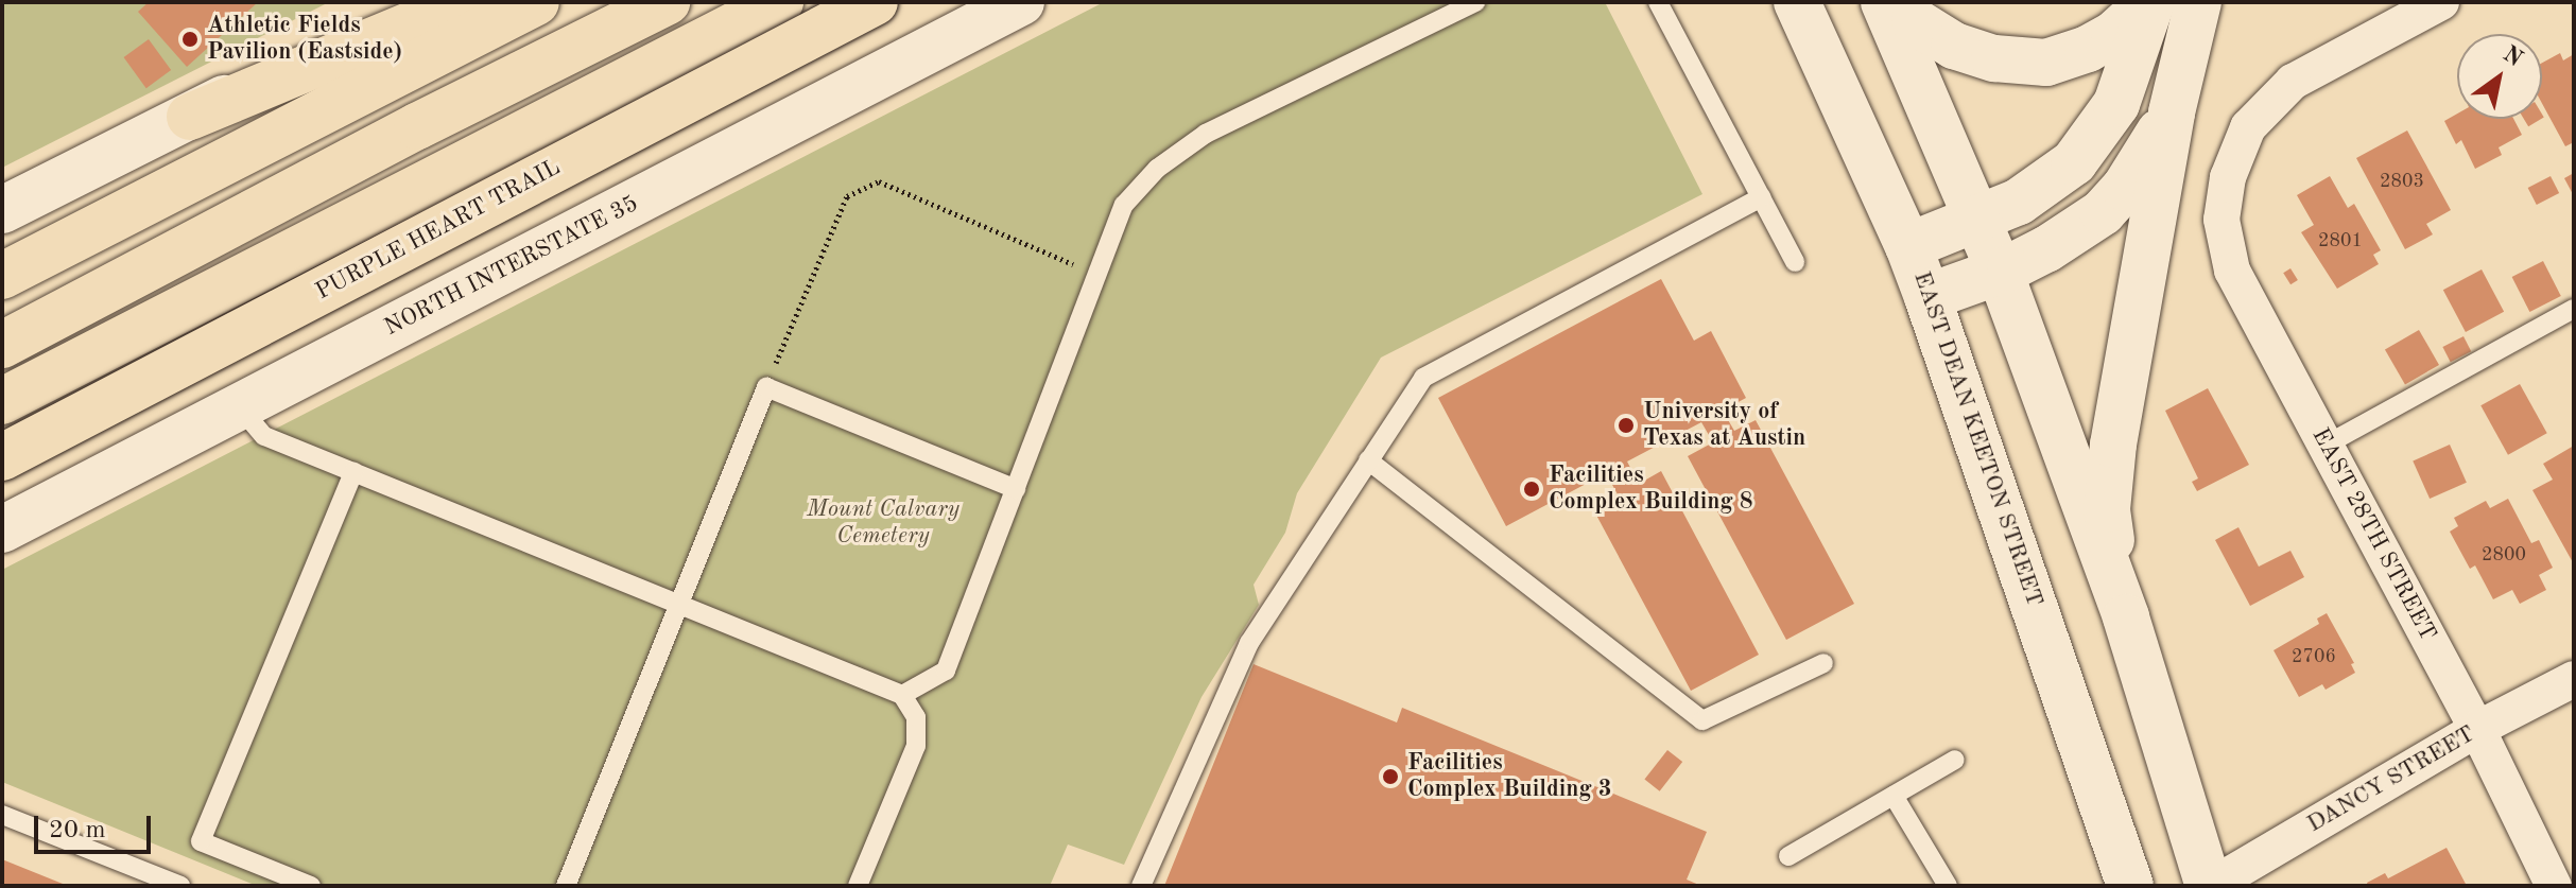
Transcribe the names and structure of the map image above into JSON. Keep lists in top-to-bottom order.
{
  "streets": {
    "highway": ["PURPLE HEART TRAIL"],
    "main road": ["NORTH INTERSTATE 35", "EAST DEAN KEETON STREET"],
    "street": ["EAST 28TH STREET", "DANCY STREET"]
  },
  "crossings": [
    ["EAST 28TH STREET", "DANCY STREET"]
  ],
  "parks": ["Mount Calvary Cemetery"],
  "places": [
    "Athletic Fields Pavilion (Eastside)",
    "University of Texas at Austin",
    "Facilities Complex Building 8",
    "Facilities Complex Building 3"
  ],
  "house_numbers": [
    "2803",
    "2801",
    "2800",
    "2706"
  ],
  "scale_bar": "20 m",
  "north": "top right"
}
